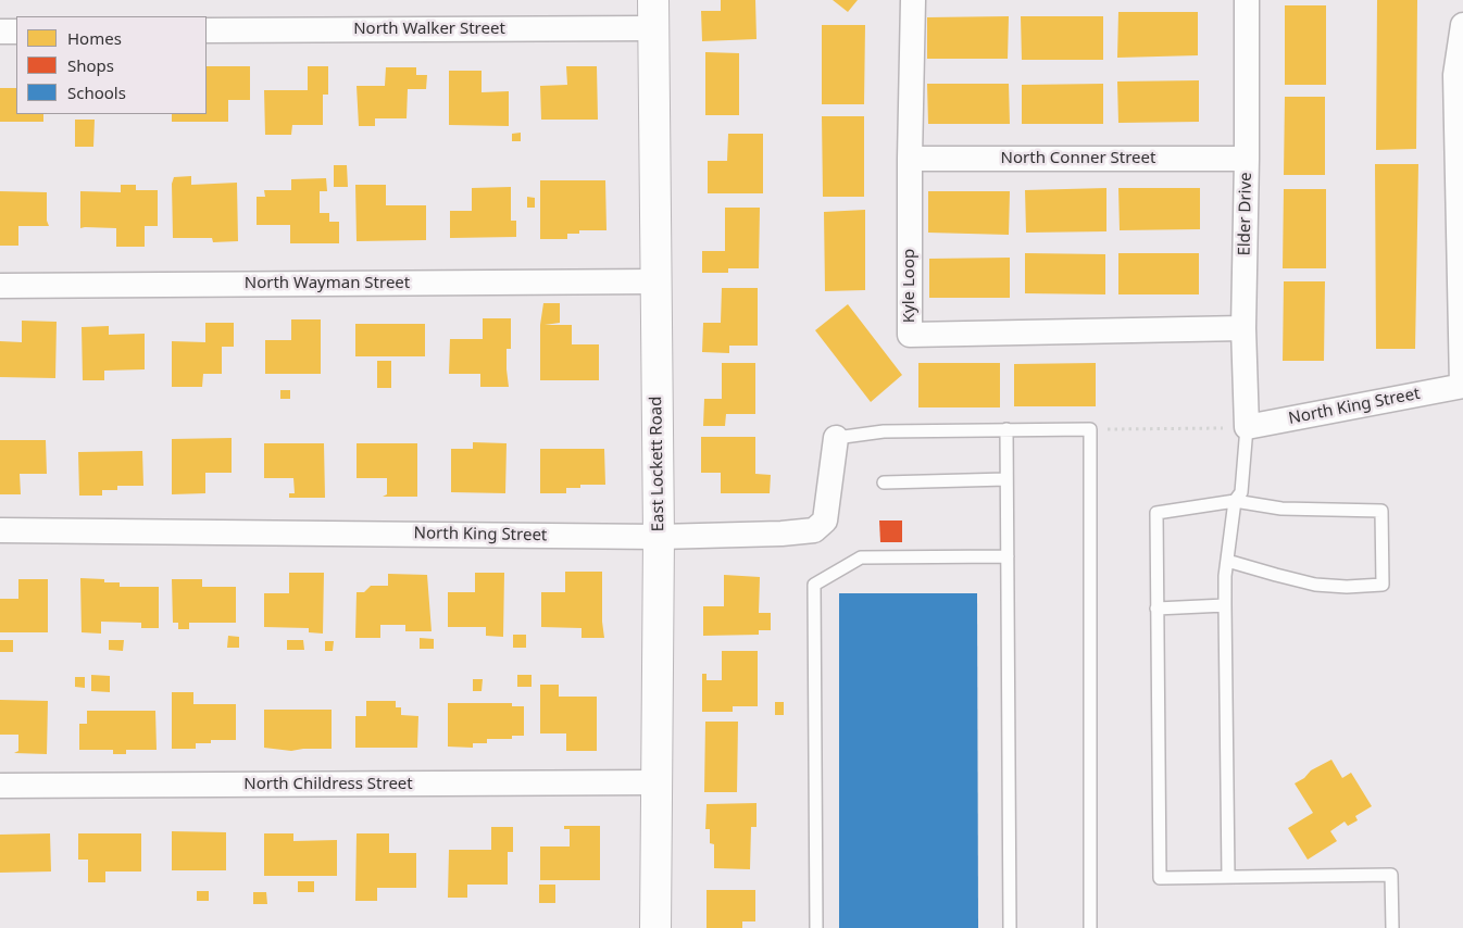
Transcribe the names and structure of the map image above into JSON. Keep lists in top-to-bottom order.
{
  "streets": {
    "street": [
      "North Walker Street",
      "North Conner Street",
      "Elder Drive",
      "North Wayman Street",
      "Kyle Loop",
      "North King Street",
      "East Lockett Road",
      "North Childress Street"
    ]
  },
  "crossings": [
    ["North Walker Street", "East Lockett Road"],
    ["North Conner Street", "Elder Drive"],
    ["North Conner Street", "Kyle Loop"],
    ["Elder Drive", "Kyle Loop"],
    ["Elder Drive", "North King Street"],
    ["North Wayman Street", "East Lockett Road"],
    ["North King Street", "East Lockett Road"],
    ["East Lockett Road", "North Childress Street"]
  ],
  "legend": ["Homes", "Shops", "Schools"]
}
